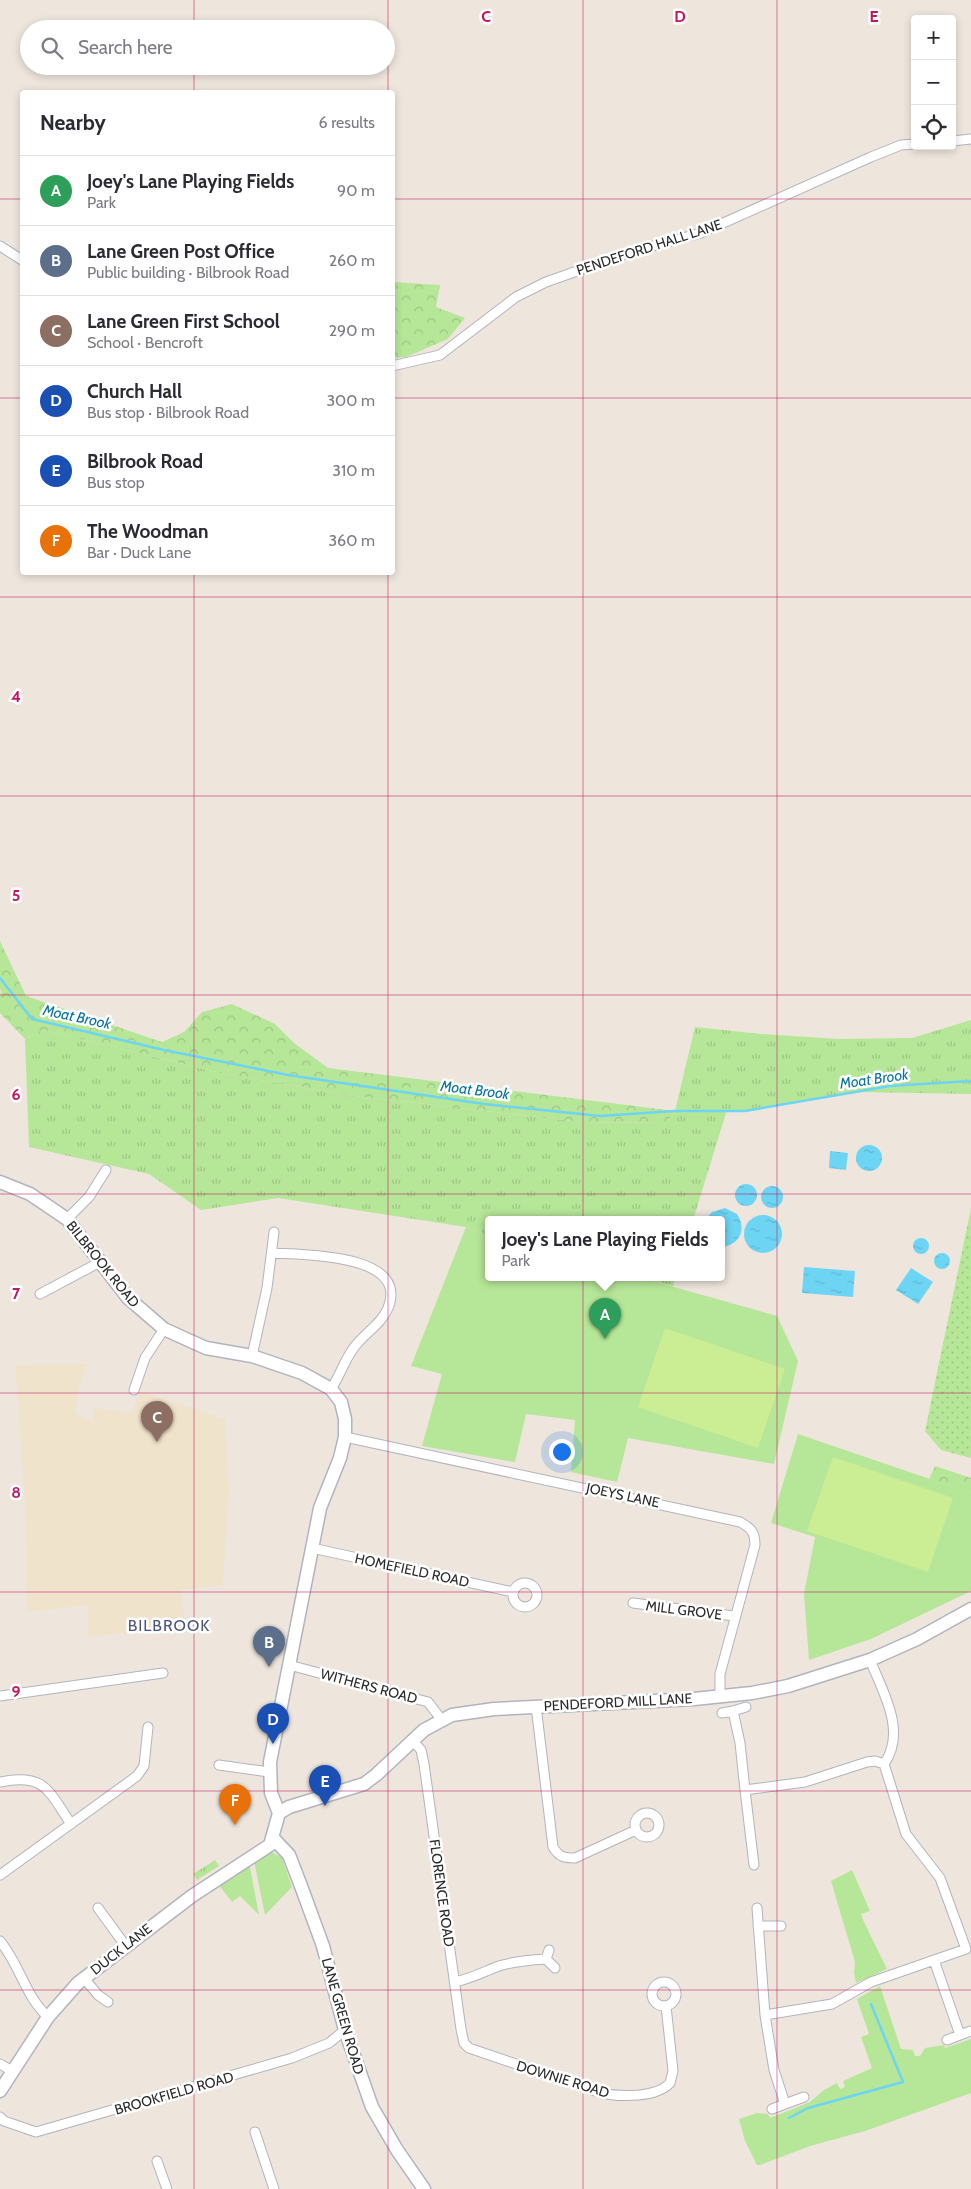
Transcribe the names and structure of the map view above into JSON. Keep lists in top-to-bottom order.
{
  "streets": {
    "street": [
      "PENDEFORD HALL LANE",
      "BILBROOK ROAD",
      "JOEYS LANE",
      "HOMEFIELD ROAD",
      "MILL GROVE",
      "WITHERS ROAD",
      "PENDEFORD MILL LANE",
      "FLORENCE ROAD",
      "DUCK LANE",
      "LANE GREEN ROAD",
      "DOWNIE ROAD",
      "BROOKFIELD ROAD"
    ]
  },
  "crossings": [
    ["JOEYS LANE", "MILL GROVE"],
    ["JOEYS LANE", "PENDEFORD MILL LANE"],
    ["WITHERS ROAD", "PENDEFORD MILL LANE"],
    ["PENDEFORD MILL LANE", "FLORENCE ROAD"],
    ["FLORENCE ROAD", "DOWNIE ROAD"],
    ["DUCK LANE", "LANE GREEN ROAD"],
    ["LANE GREEN ROAD", "BROOKFIELD ROAD"]
  ],
  "districts": ["BILBROOK"],
  "water": ["Moat Brook"],
  "page": {
    "map_buttons": ["+", "−"],
    "search": "Search here",
    "heading": ["Nearby", "6 results"],
    "list": [
      {
        "mark": "A",
        "name": "Joey's Lane Playing Fields",
        "note": "Park",
        "value": "90 m"
      },
      {
        "mark": "B",
        "name": "Lane Green Post Office",
        "note": "Public building · Bilbrook Road",
        "value": "260 m"
      },
      {
        "mark": "C",
        "name": "Lane Green First School",
        "note": "School · Bencroft",
        "value": "290 m"
      },
      {
        "mark": "D",
        "name": "Church Hall",
        "note": "Bus stop · Bilbrook Road",
        "value": "300 m"
      },
      {
        "mark": "E",
        "name": "Bilbrook Road",
        "note": "Bus stop",
        "value": "310 m"
      },
      {
        "mark": "F",
        "name": "The Woodman",
        "note": "Bar · Duck Lane",
        "value": "360 m"
      }
    ],
    "popup": ["Joey's Lane Playing Fields", "Park"],
    "pins": [
      "A",
      "C",
      "B",
      "D",
      "E",
      "F"
    ]
  },
  "grid": {
    "columns": ["C", "D", "E"],
    "rows": [
      "4",
      "5",
      "6",
      "7",
      "8",
      "9"
    ]
  }
}
